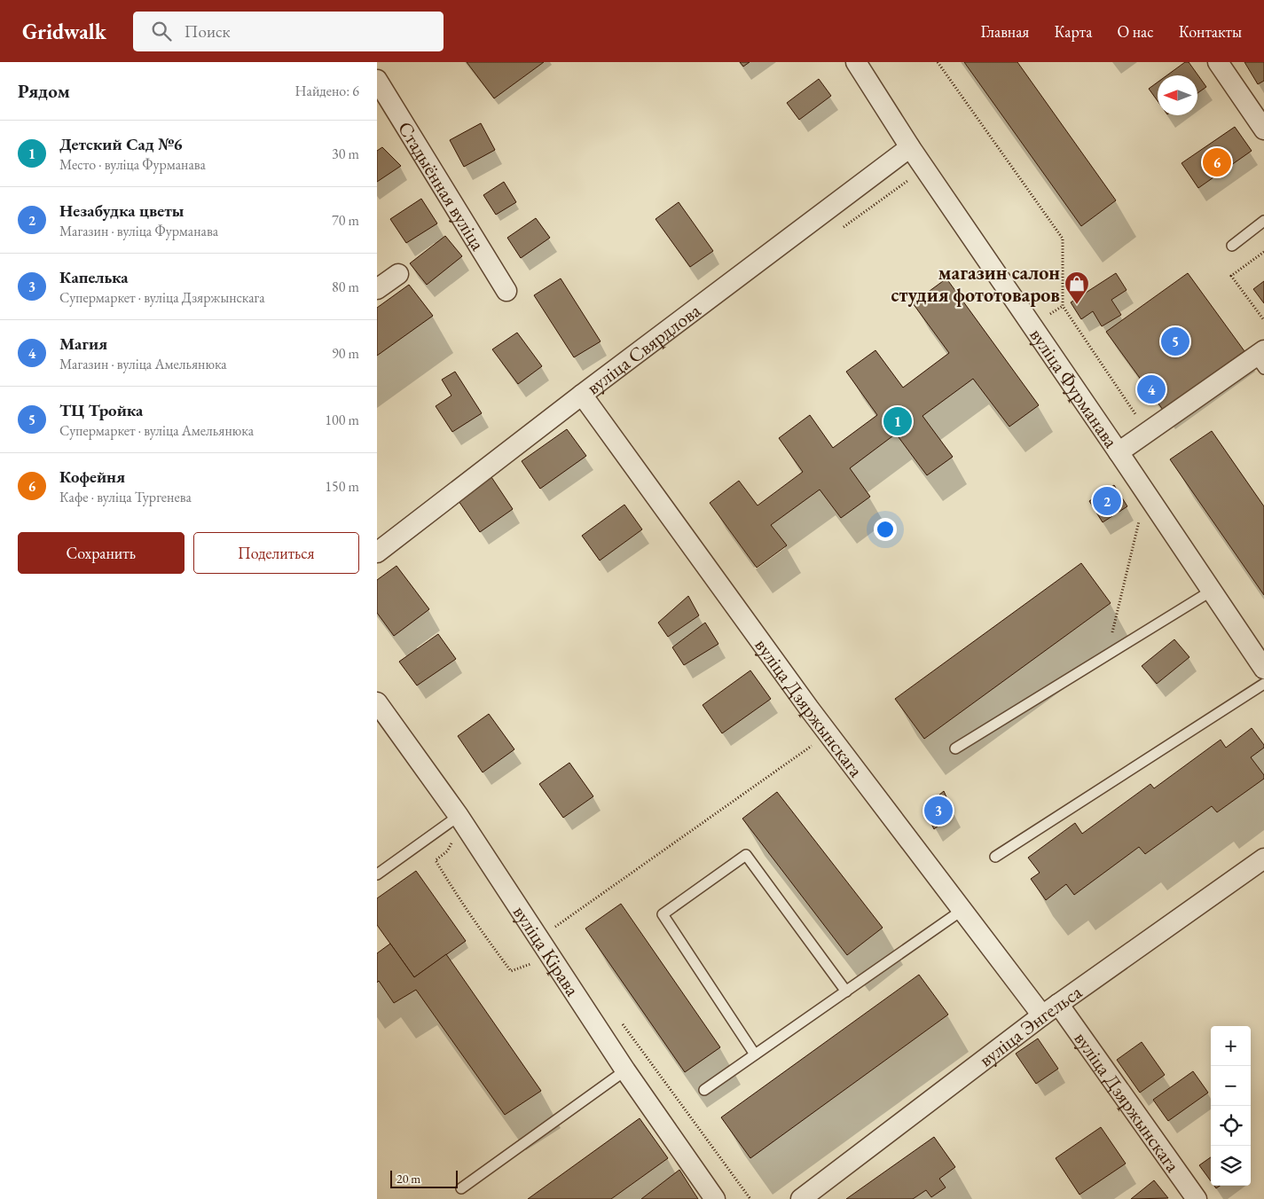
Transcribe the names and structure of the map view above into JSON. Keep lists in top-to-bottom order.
{
  "streets": {
    "street": [
      "Стадыённая вуліца",
      "вуліца Свярдлова",
      "вуліца Фурманава",
      "вуліца Дзяржынскага",
      "вуліца Кірава",
      "вуліца Энгельса"
    ]
  },
  "crossings": [
    ["вуліца Свярдлова", "вуліца Фурманава"],
    ["вуліца Свярдлова", "вуліца Дзяржынскага"],
    ["вуліца Дзяржынскага", "вуліца Энгельса"]
  ],
  "places": {
    "shop": ["магазин салон студия фототоваров"]
  },
  "scale_bar": "20 m",
  "north": "left",
  "page": {
    "header": "Gridwalk",
    "search": "Поиск",
    "nav": [
      "Главная",
      "Карта",
      "О нас",
      "Контакты"
    ],
    "heading": ["Рядом", "Найдено: 6"],
    "list": [
      {
        "mark": "1",
        "name": "Детский Сад №6",
        "note": "Место · вуліца Фурманава",
        "value": "30 m"
      },
      {
        "mark": "2",
        "name": "Незабудка цветы",
        "note": "Магазин · вуліца Фурманава",
        "value": "70 m"
      },
      {
        "mark": "3",
        "name": "Капелька",
        "note": "Супермаркет · вуліца Дзяржынскага",
        "value": "80 m"
      },
      {
        "mark": "4",
        "name": "Магия",
        "note": "Магазин · вуліца Амельянюка",
        "value": "90 m"
      },
      {
        "mark": "5",
        "name": "ТЦ Тройка",
        "note": "Супермаркет · вуліца Амельянюка",
        "value": "100 m"
      },
      {
        "mark": "6",
        "name": "Кофейня",
        "note": "Кафе · вуліца Тургенева",
        "value": "150 m"
      }
    ],
    "pins": [
      "6",
      "5",
      "4",
      "1",
      "2",
      "3"
    ],
    "buttons": ["Сохранить", "Поделиться"],
    "map_buttons": ["+", "−"],
    "scale": "20 m"
  }
}
